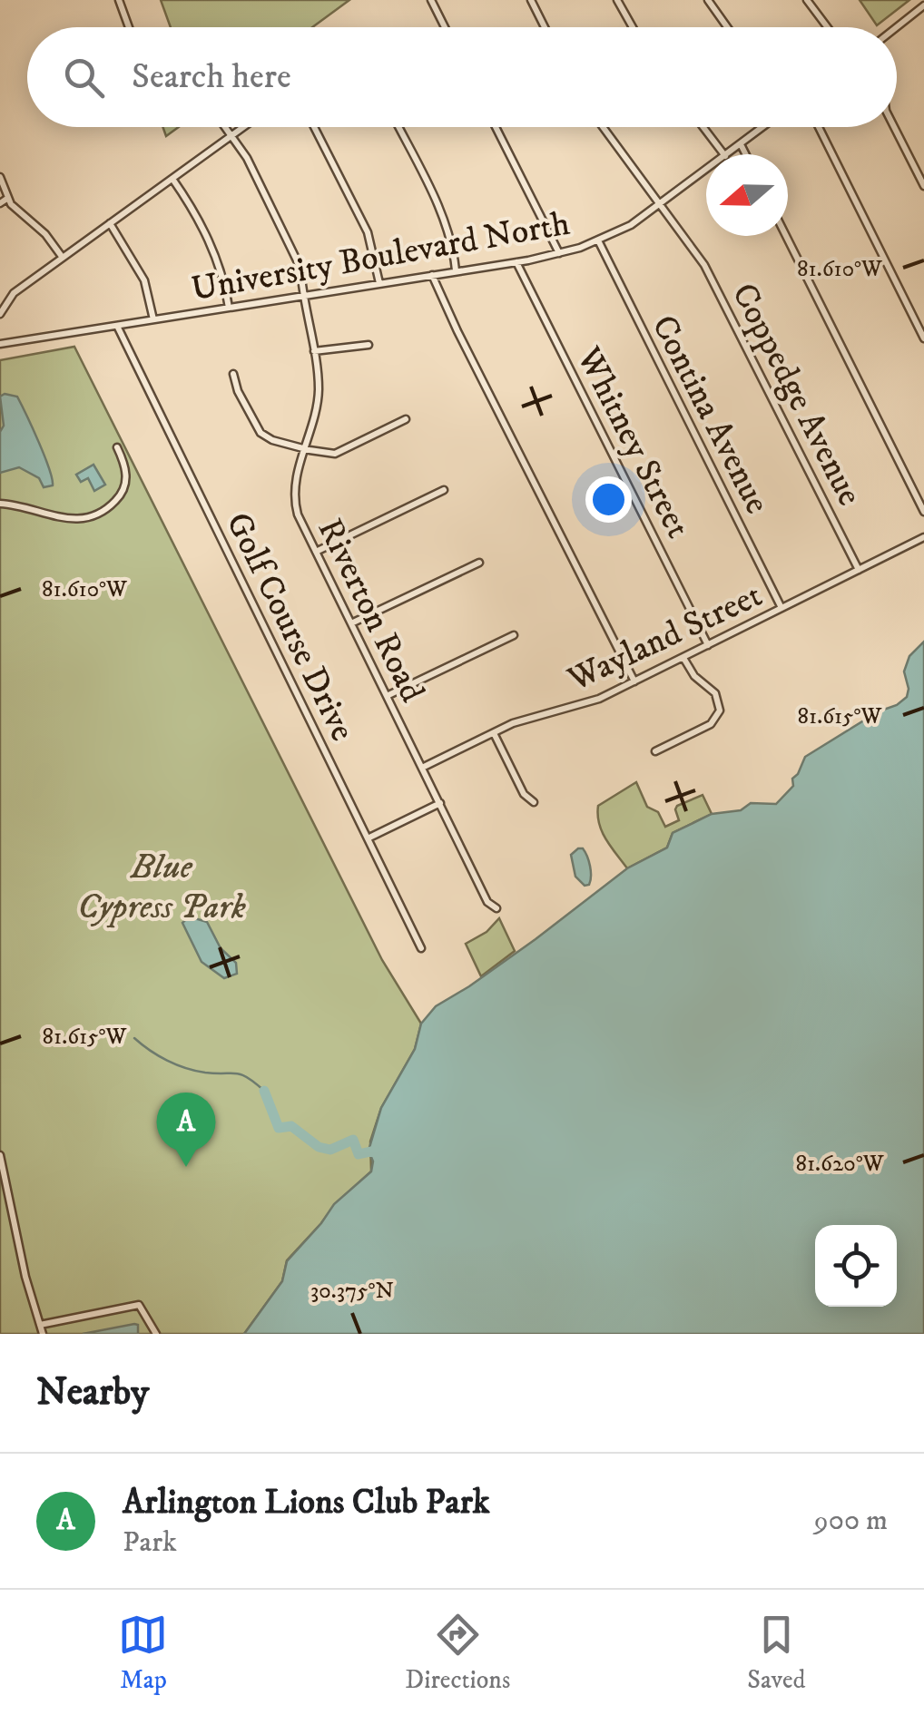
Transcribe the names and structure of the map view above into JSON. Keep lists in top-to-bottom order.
{
  "streets": {
    "street": [
      "University Boulevard North",
      "Coppedge Avenue",
      "Contina Avenue",
      "Whitney Street",
      "Riverton Road",
      "Golf Course Drive",
      "Wayland Street"
    ]
  },
  "crossings": [
    ["University Boulevard North", "Coppedge Avenue"],
    ["University Boulevard North", "Contina Avenue"],
    ["University Boulevard North", "Whitney Street"],
    ["University Boulevard North", "Riverton Road"],
    ["University Boulevard North", "Golf Course Drive"],
    ["Coppedge Avenue", "Wayland Street"],
    ["Contina Avenue", "Wayland Street"],
    ["Whitney Street", "Wayland Street"],
    ["Riverton Road", "Wayland Street"]
  ],
  "parks": ["Blue Cypress Park"],
  "north": "left",
  "page": {
    "search": "Search here",
    "pins": "A",
    "heading": "Nearby",
    "list": [
      {
        "mark": "A",
        "name": "Arlington Lions Club Park",
        "note": "Park",
        "value": "900 m"
      }
    ],
    "nav": ["Map", "Directions", "Saved"]
  },
  "coordinates": [
    "81.610°W",
    "81.615°W",
    "81.620°W",
    "30.375°N"
  ]
}
